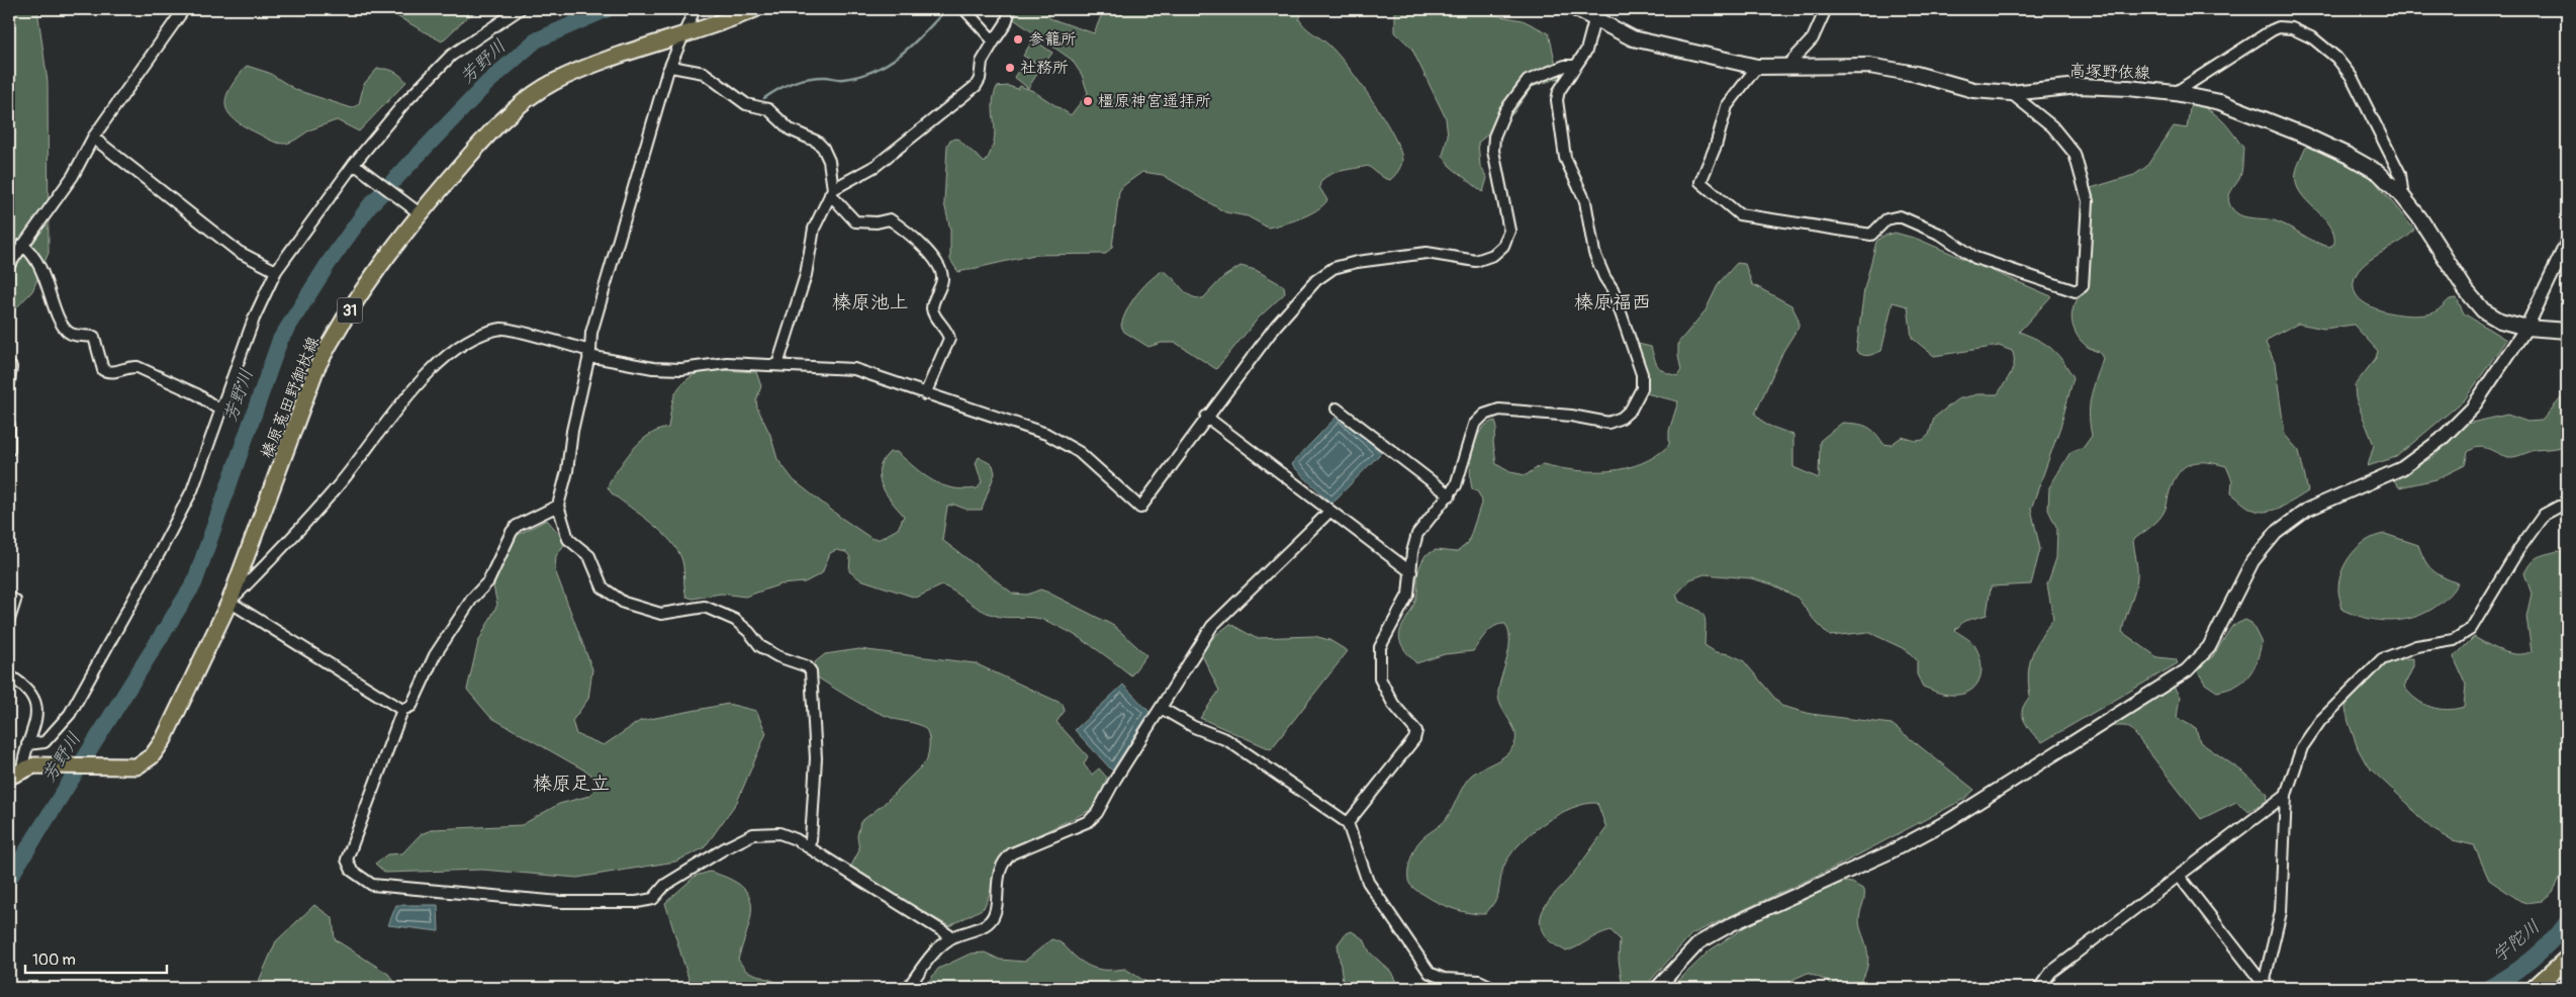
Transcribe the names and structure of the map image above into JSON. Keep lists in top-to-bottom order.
{
  "streets": {
    "main road": ["高塚野依線", "31", "榛原菟田野御杖線"]
  },
  "districts": ["榛原池上", "榛原福西", "榛原足立"],
  "water": ["芳野川", "宇陀川"],
  "places": ["参籠所", "社務所", "橿原神宮遥拝所"],
  "scale_bar": "100 m"
}
